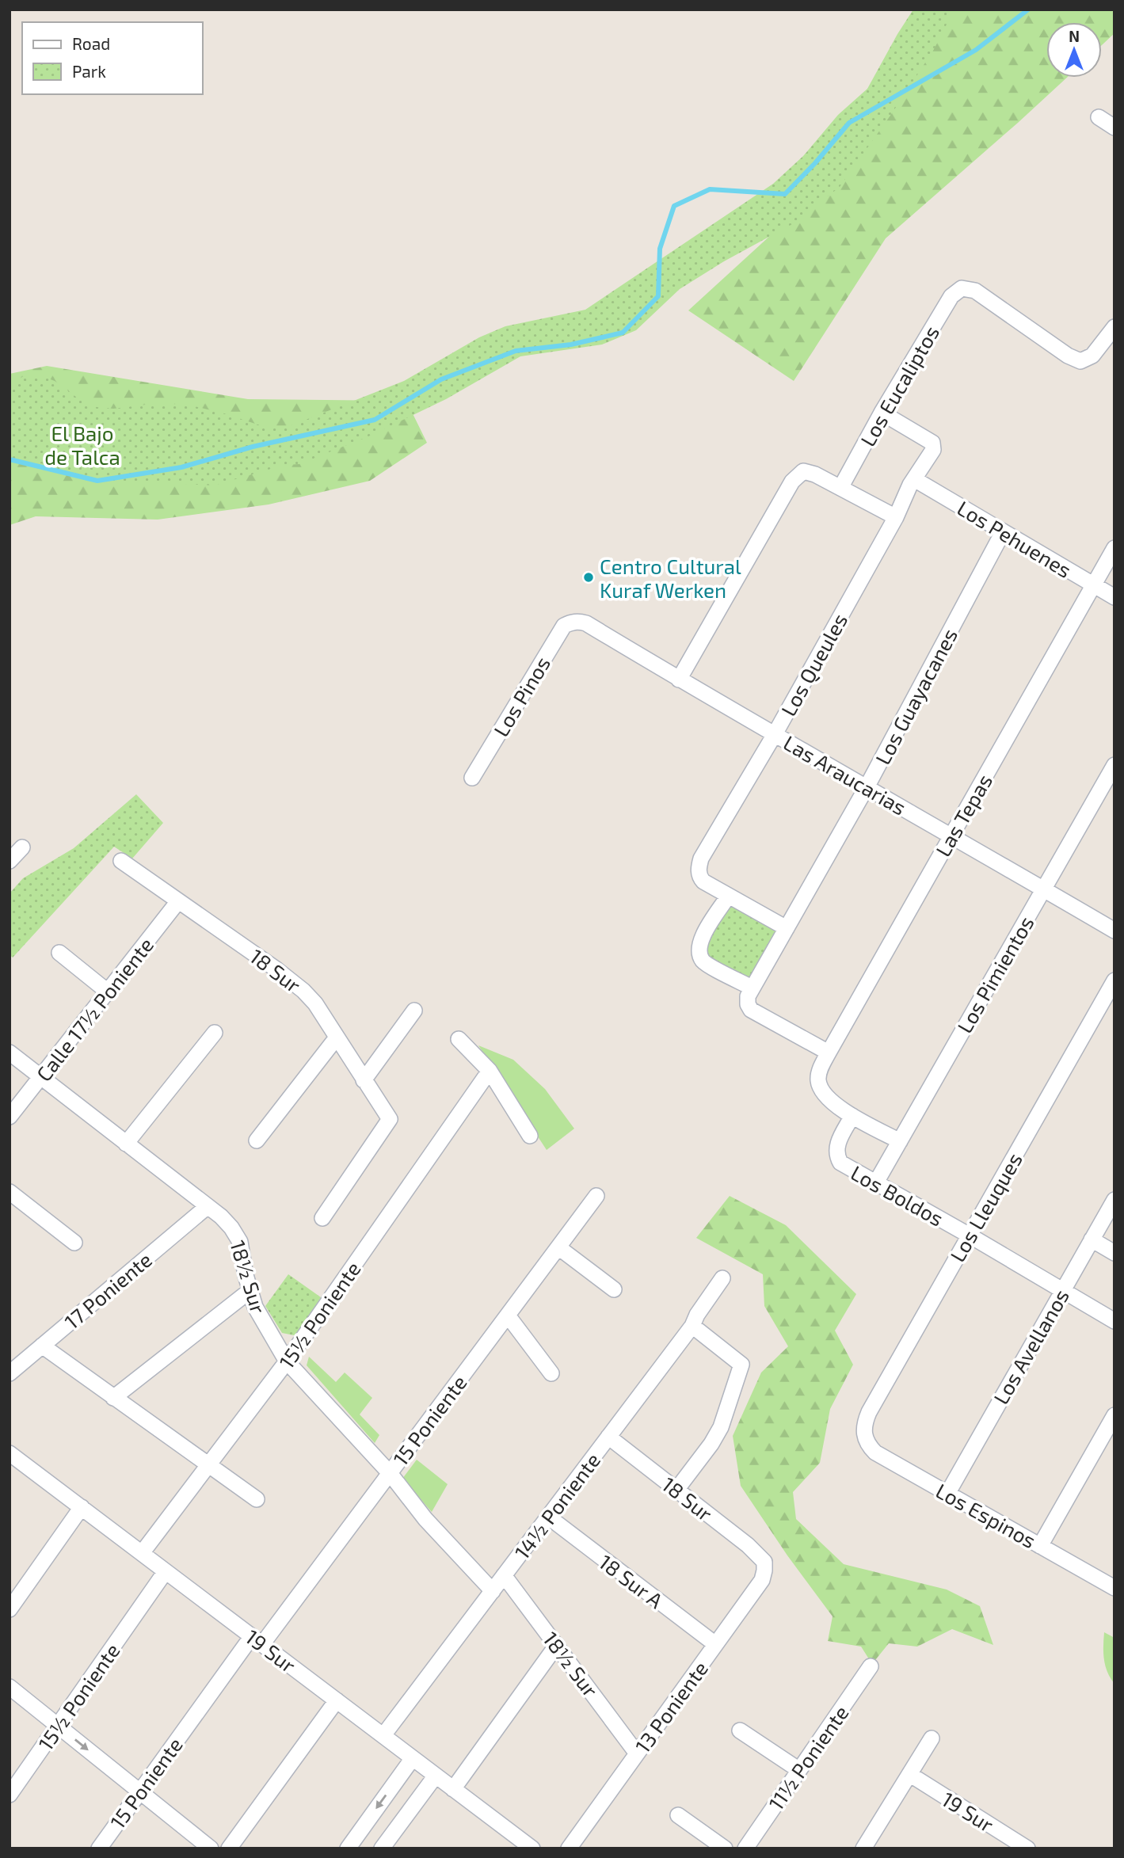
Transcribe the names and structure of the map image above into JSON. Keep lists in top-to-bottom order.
{
  "streets": {
    "street": [
      "Los Eucaliptos",
      "Los Pehuenes",
      "Los Queules",
      "Los Pinos",
      "Los Guayacanes",
      "Las Araucarias",
      "Las Tepas",
      "18 Sur",
      "Los Pimientos",
      "Calle 17½ Poniente",
      "Los Boldos",
      "Los Lleuques",
      "18½ Sur",
      "17 Poniente",
      "15½ Poniente",
      "Los Avellanos",
      "15 Poniente",
      "14½ Poniente",
      "Los Espinos",
      "18 Sur A",
      "19 Sur",
      "13 Poniente",
      "11½ Poniente"
    ]
  },
  "crossings": [
    ["Los Eucaliptos", "Los Queules"],
    ["Los Pehuenes", "Los Queules"],
    ["Los Pehuenes", "Los Guayacanes"],
    ["Los Pehuenes", "Las Tepas"],
    ["Los Queules", "Los Guayacanes"],
    ["Los Queules", "Las Araucarias"],
    ["Los Pinos", "Las Araucarias"],
    ["Los Guayacanes", "Las Araucarias"],
    ["Los Guayacanes", "Las Tepas"],
    ["Las Araucarias", "Las Tepas"],
    ["Las Araucarias", "Los Pimientos"],
    ["Las Tepas", "Los Boldos"],
    ["18 Sur", "Calle 17½ Poniente"],
    ["18 Sur", "14½ Poniente"],
    ["18 Sur", "13 Poniente"],
    ["Los Pimientos", "Los Boldos"],
    ["Calle 17½ Poniente", "18½ Sur"],
    ["Los Boldos", "Los Lleuques"],
    ["Los Boldos", "Los Avellanos"],
    ["Los Lleuques", "Los Espinos"],
    ["18½ Sur", "17 Poniente"],
    ["18½ Sur", "15½ Poniente"],
    ["18½ Sur", "15 Poniente"],
    ["18½ Sur", "14½ Poniente"],
    ["18½ Sur", "13 Poniente"],
    ["15½ Poniente", "19 Sur"],
    ["Los Avellanos", "Los Espinos"],
    ["15 Poniente", "19 Sur"],
    ["14½ Poniente", "18 Sur A"],
    ["14½ Poniente", "19 Sur"],
    ["18 Sur A", "13 Poniente"]
  ],
  "parks": ["El Bajo de Talca"],
  "places": ["Centro Cultural Kuraf Werken"],
  "legend": ["Road", "Park"],
  "north": "top"
}
